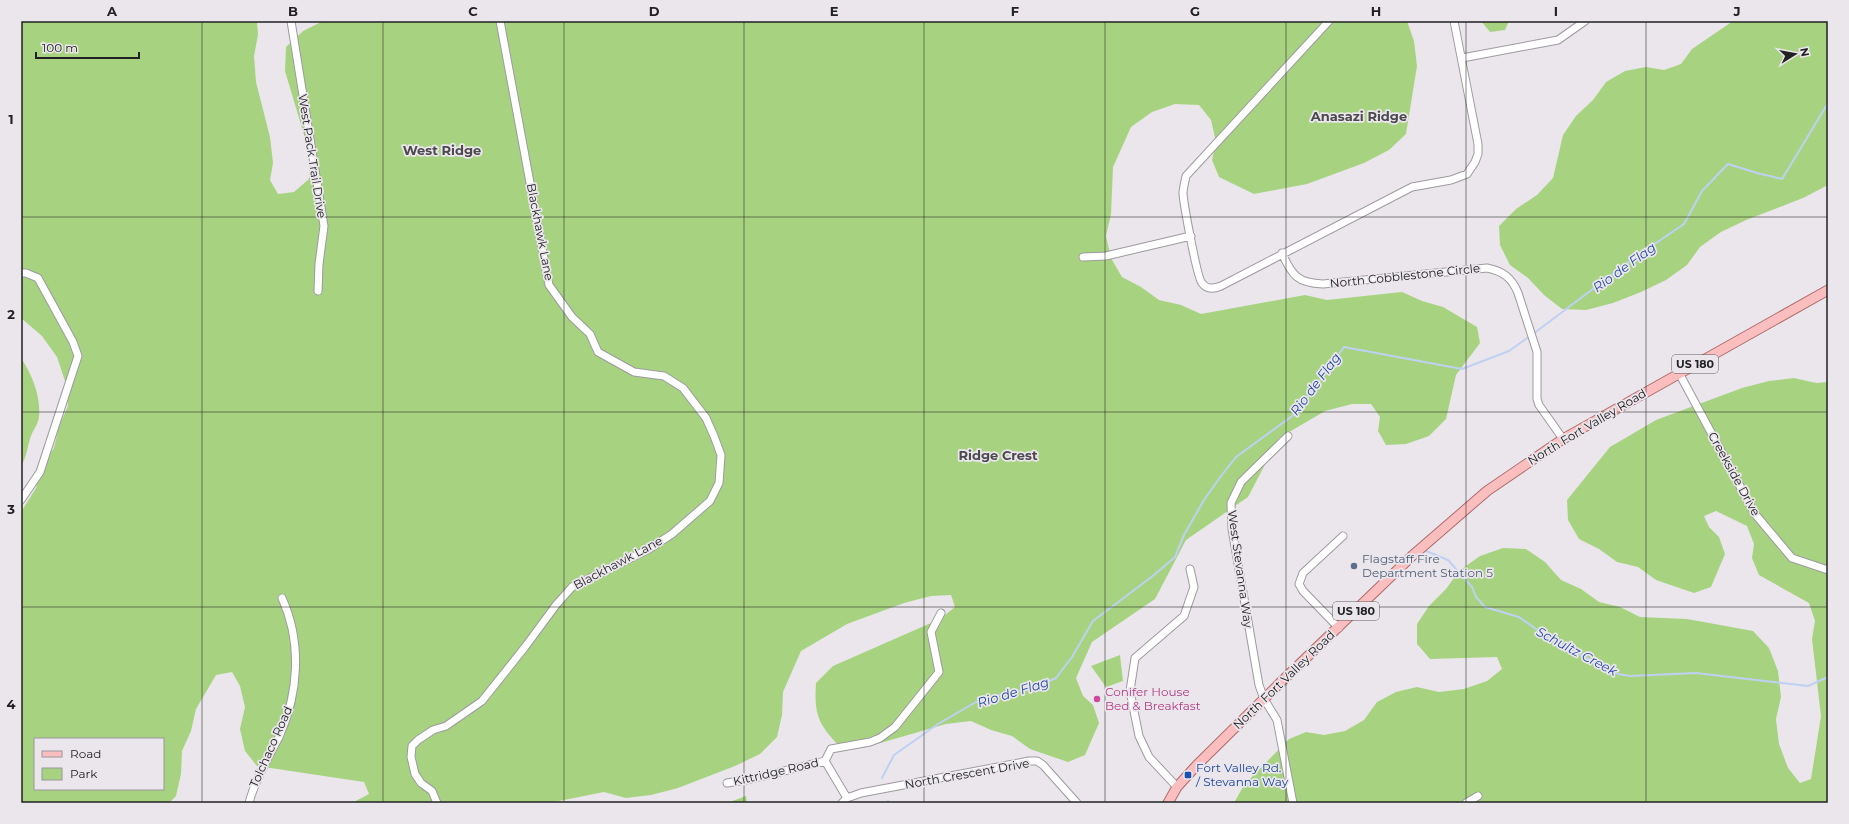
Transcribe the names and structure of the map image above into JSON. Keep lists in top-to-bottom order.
{
  "streets": {
    "main road": ["US 180", "North Fort Valley Road"],
    "street": [
      "West Pack Trail Drive",
      "Blackhawk Lane",
      "North Cobblestone Circle",
      "Creekside Drive",
      "West Stevanna Way",
      "Tolchaco Road",
      "Kittridge Road",
      "North Crescent Drive"
    ]
  },
  "crossings": [
    ["North Cobblestone Circle", "North Fort Valley Road"],
    ["North Fort Valley Road", "Creekside Drive"],
    ["North Fort Valley Road", "West Stevanna Way"]
  ],
  "districts": ["Anasazi Ridge", "West Ridge", "Ridge Crest"],
  "water": ["Rio de Flag", "Schultz Creek"],
  "places": {
    "other": ["Flagstaff Fire Department Station 5", "Conifer House Bed & Breakfast"],
    "transit": ["Fort Valley Rd. / Stevanna Way"]
  },
  "legend": ["Road", "Park"],
  "scale_bar": "100 m",
  "north": "right",
  "grid": {
    "columns": [
      "A",
      "B",
      "C",
      "D",
      "E",
      "F",
      "G",
      "H",
      "I",
      "J"
    ],
    "rows": [
      "1",
      "2",
      "3",
      "4"
    ]
  }
}
